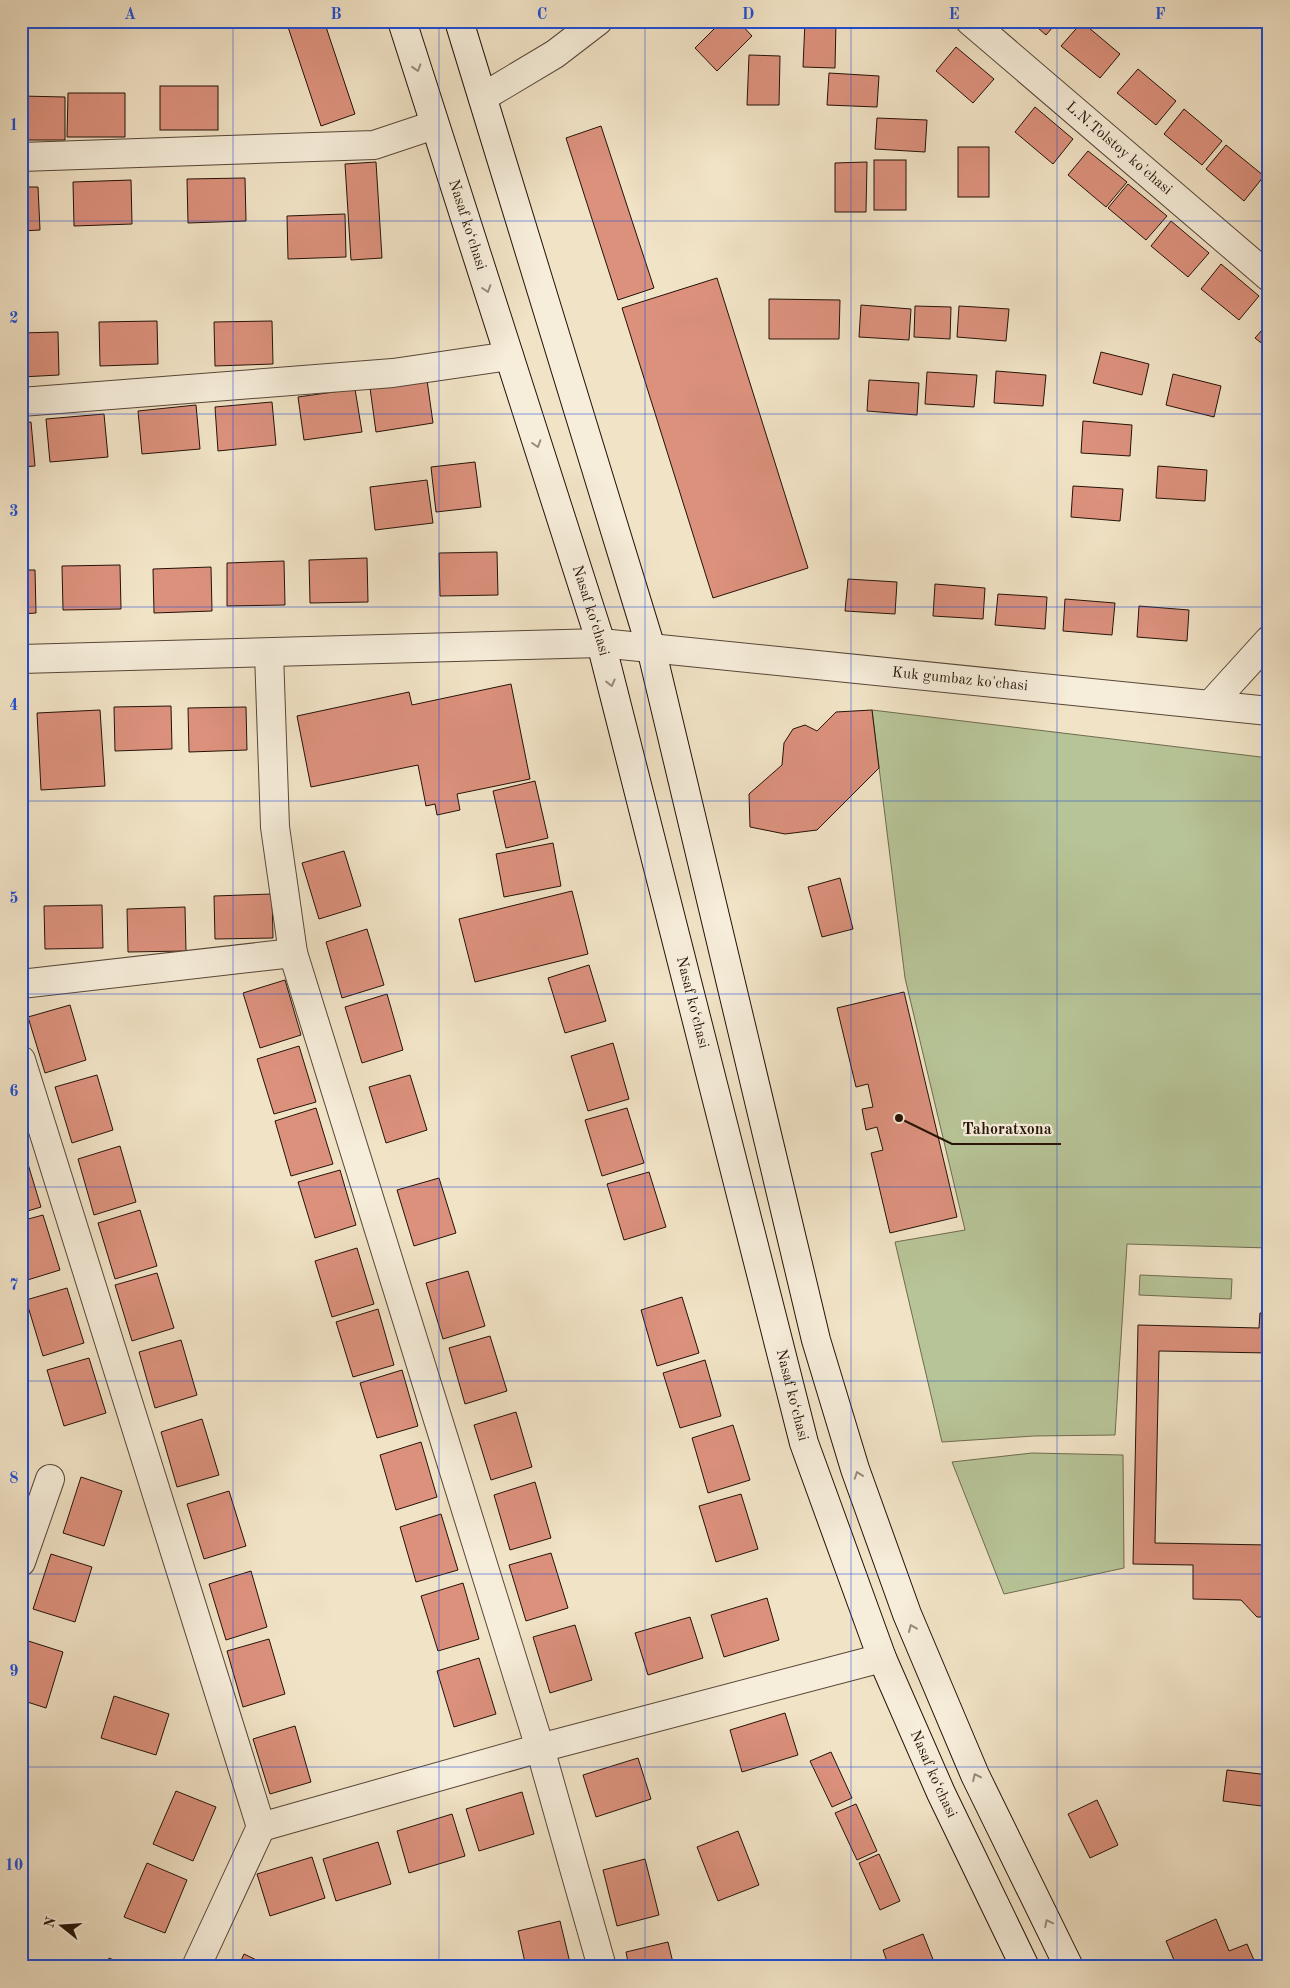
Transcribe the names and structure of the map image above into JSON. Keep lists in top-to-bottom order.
{
  "streets": {
    "street": ["L.N.Tolstoy ko'chasi", "Nasaf ko‘chasi", "Kuk gumbaz ko'chasi"]
  },
  "crossings": [
    ["Nasaf ko‘chasi", "Kuk gumbaz ko'chasi"]
  ],
  "places": ["Tahoratxona"],
  "north": "left",
  "grid": {
    "columns": [
      "A",
      "B",
      "C",
      "D",
      "E",
      "F"
    ],
    "rows": [
      "1",
      "2",
      "3",
      "4",
      "5",
      "6",
      "7",
      "8",
      "9",
      "10"
    ]
  }
}
